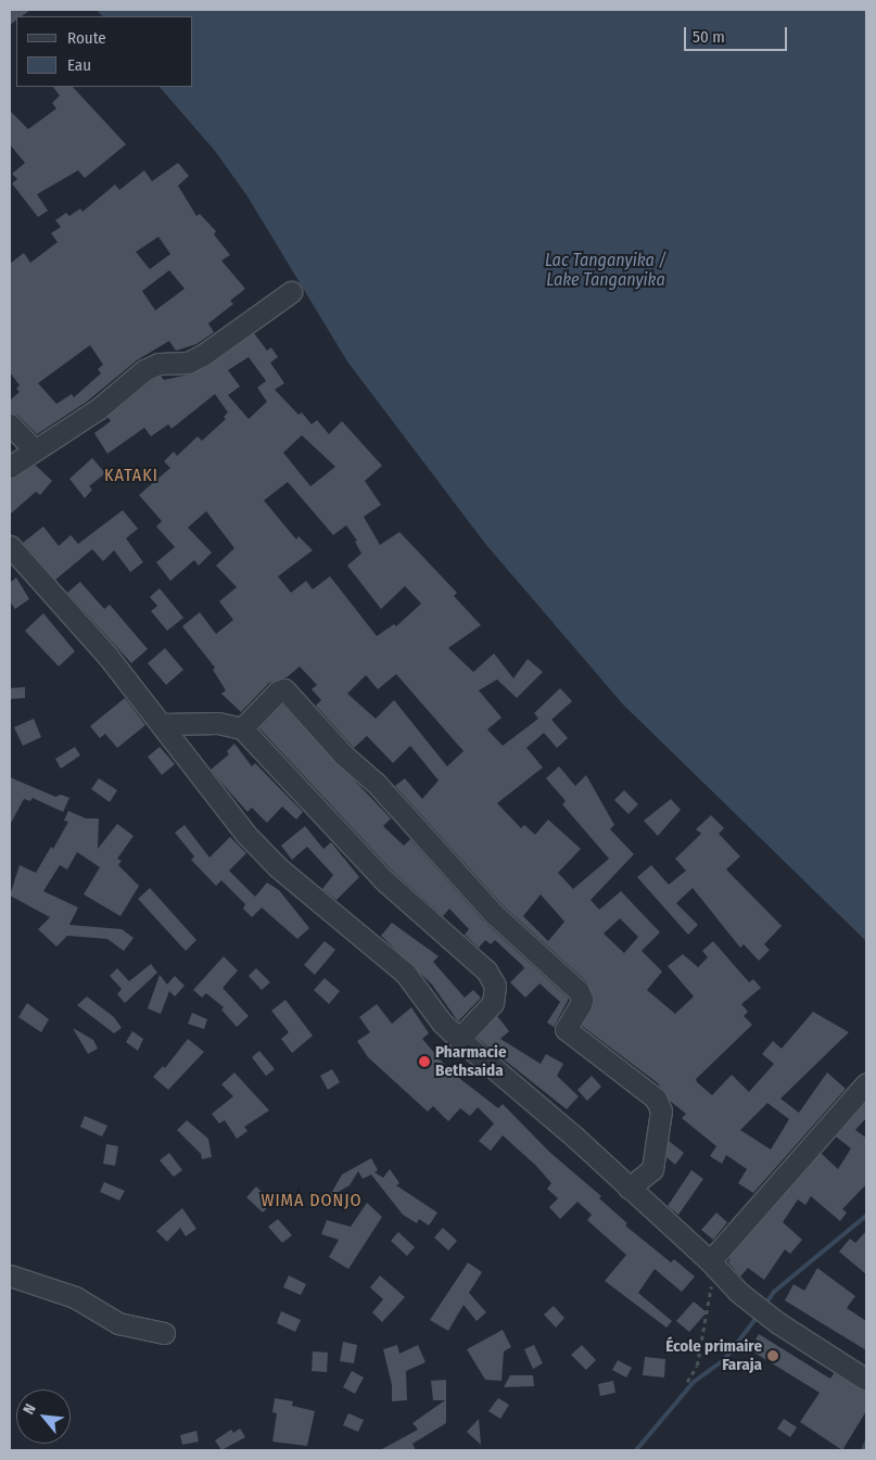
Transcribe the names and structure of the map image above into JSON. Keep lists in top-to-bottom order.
{
  "districts": ["KATAKI", "WIMA DONJO"],
  "water": ["Lac Tanganyika / Lake Tanganyika"],
  "places": ["Pharmacie Bethsaida", "École primaire Faraja"],
  "legend": ["Route", "Eau"],
  "scale_bar": "50 m",
  "north": "top left"
}
